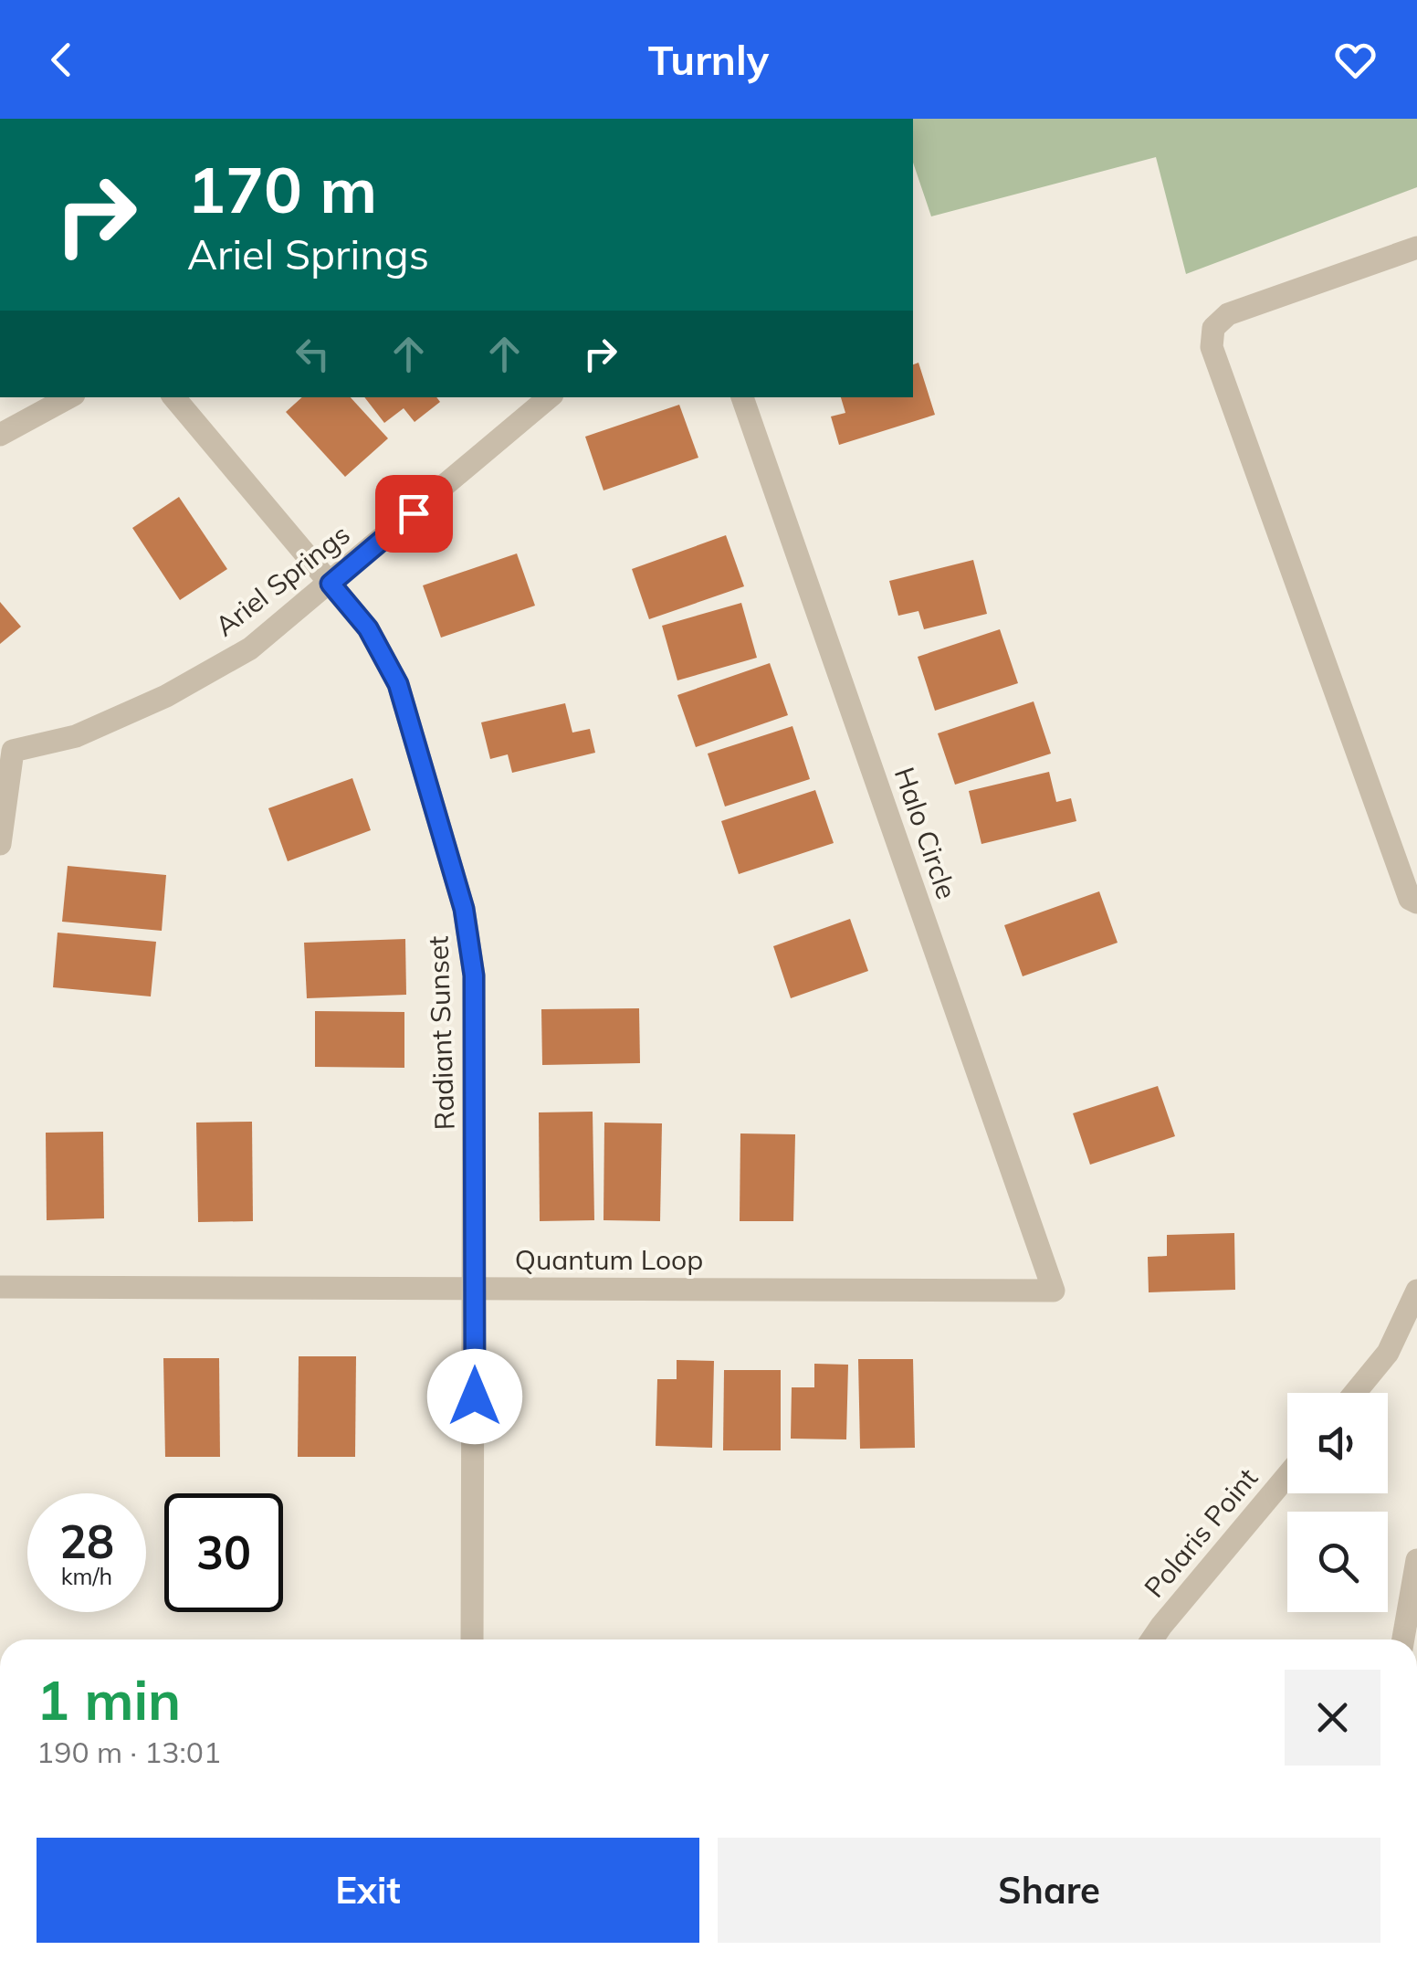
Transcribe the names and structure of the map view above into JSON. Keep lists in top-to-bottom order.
{
  "streets": {
    "street": [
      "Ariel Springs",
      "Halo Circle",
      "Radiant Sunset",
      "Quantum Loop",
      "Polaris Point"
    ]
  },
  "crossings": [
    ["Ariel Springs", "Radiant Sunset"],
    ["Halo Circle", "Quantum Loop"],
    ["Radiant Sunset", "Quantum Loop"]
  ],
  "page": {
    "header": "Turnly",
    "turn": ["170 m", "Ariel Springs"],
    "speed": "28 km/h",
    "limit": "30",
    "heading": ["1 min", "190 m · 13:01"],
    "buttons": ["Exit", "Share"]
  }
}
